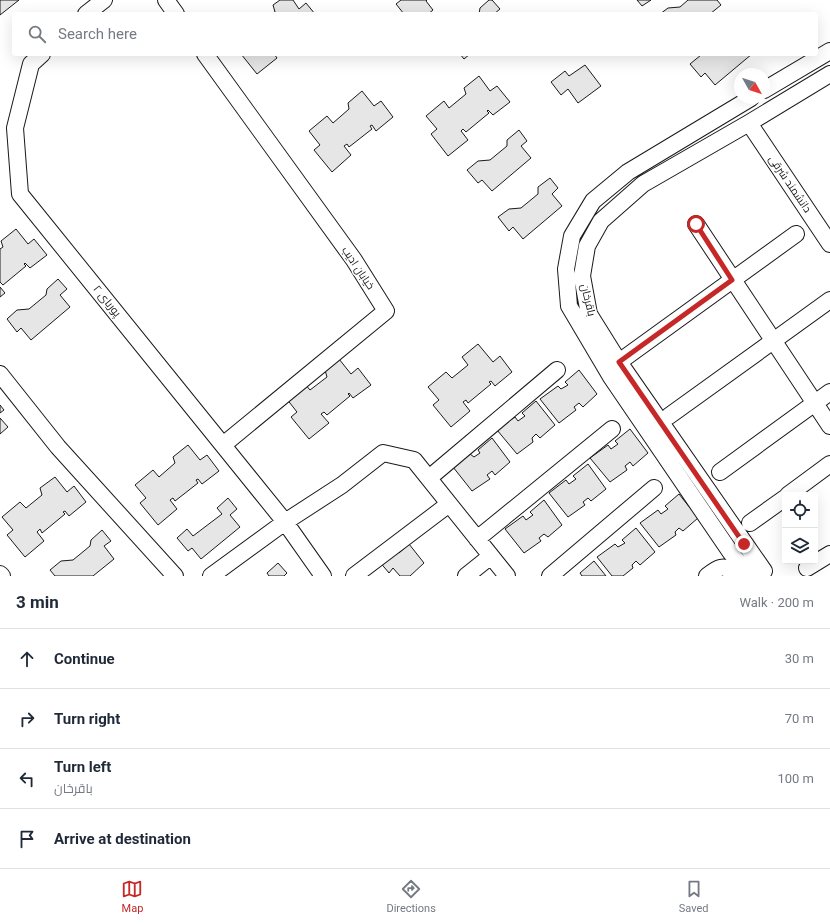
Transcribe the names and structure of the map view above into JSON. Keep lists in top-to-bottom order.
{
  "streets": {
    "street": [
      "دانشمند شرقی",
      "خیابان ادیب",
      "باقرخان",
      "پوریای ۲"
    ]
  },
  "crossings": [
    ["دانشمند شرقی", "باقرخان"],
    ["خیابان ادیب", "پوریای ۲"]
  ],
  "north": "bottom right",
  "page": {
    "search": "Search here",
    "heading": ["3 min", "Walk · 200 m"],
    "list": [
      ["Continue", "30 m"],
      ["Turn right", "70 m"],
      ["Turn left", "باقرخان", "100 m"],
      "Arrive at destination"
    ],
    "nav": ["Map", "Directions", "Saved"]
  }
}
